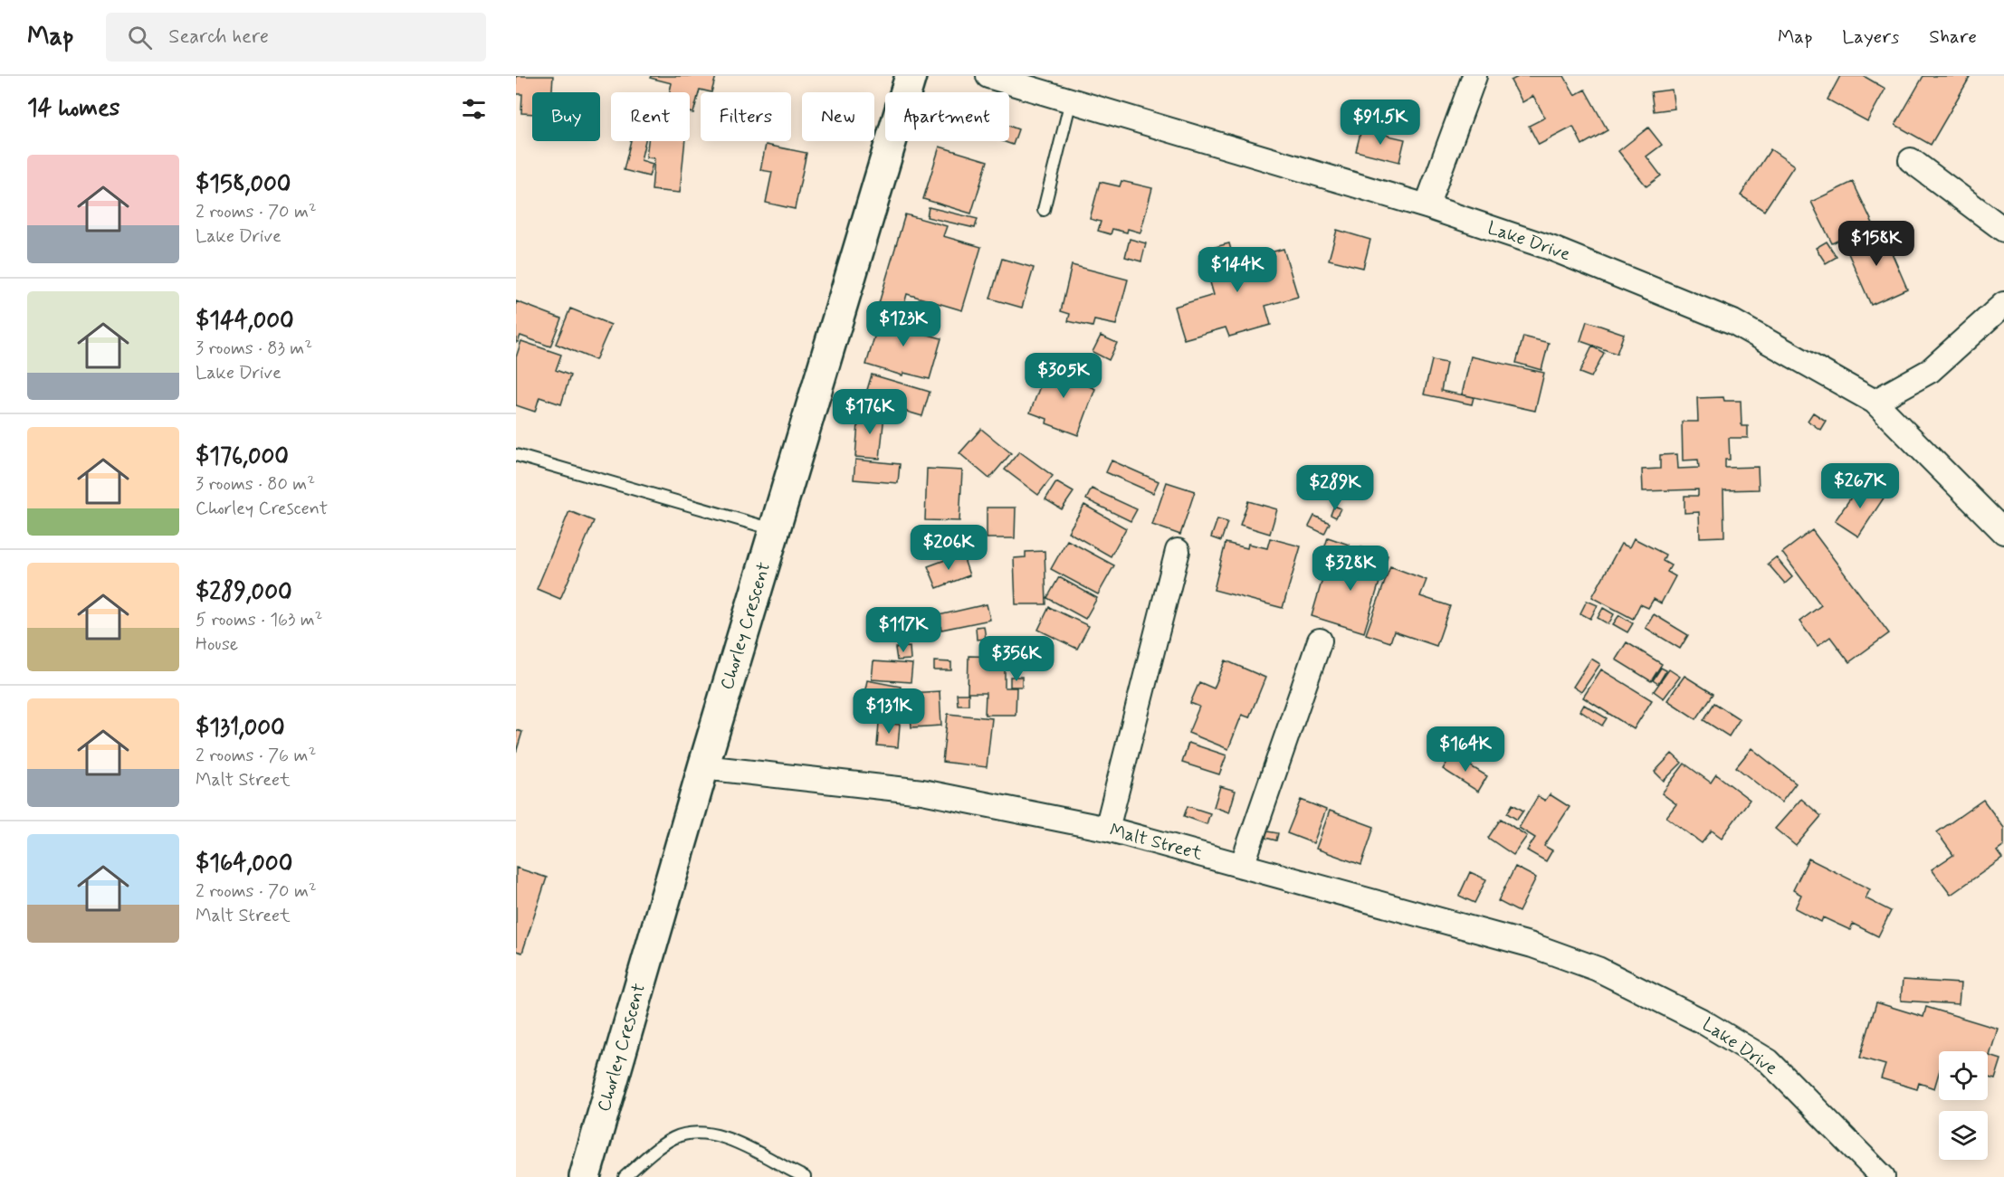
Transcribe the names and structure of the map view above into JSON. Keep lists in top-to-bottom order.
{
  "streets": {
    "main road": ["Chorley Crescent"],
    "street": ["Lake Drive", "Malt Street"]
  },
  "crossings": [
    ["Lake Drive", "Malt Street"],
    ["Chorley Crescent", "Malt Street"]
  ],
  "page": {
    "header": "Map",
    "search": "Search here",
    "nav": ["Map", "Layers", "Share"],
    "heading": "14 homes",
    "chip": [
      "Buy",
      "Rent",
      "Filters",
      "New",
      "Apartment"
    ],
    "price": [
      "$91.5K",
      "$158K",
      "$144K",
      "$123K",
      "$305K",
      "$176K",
      "$267K",
      "$289K",
      "$206K",
      "$328K",
      "$117K",
      "$356K",
      "$131K",
      "$164K"
    ],
    "list": [
      {
        "name": "$158,000",
        "note": "2 rooms · 70 m² · Lake Drive"
      },
      {
        "name": "$144,000",
        "note": "3 rooms · 83 m² · Lake Drive"
      },
      {
        "name": "$176,000",
        "note": "3 rooms · 80 m² · Chorley Crescent"
      },
      {
        "name": "$289,000",
        "note": "5 rooms · 163 m² · House"
      },
      {
        "name": "$131,000",
        "note": "2 rooms · 76 m² · Malt Street"
      },
      {
        "name": "$164,000",
        "note": "2 rooms · 70 m² · Malt Street"
      }
    ]
  }
}
